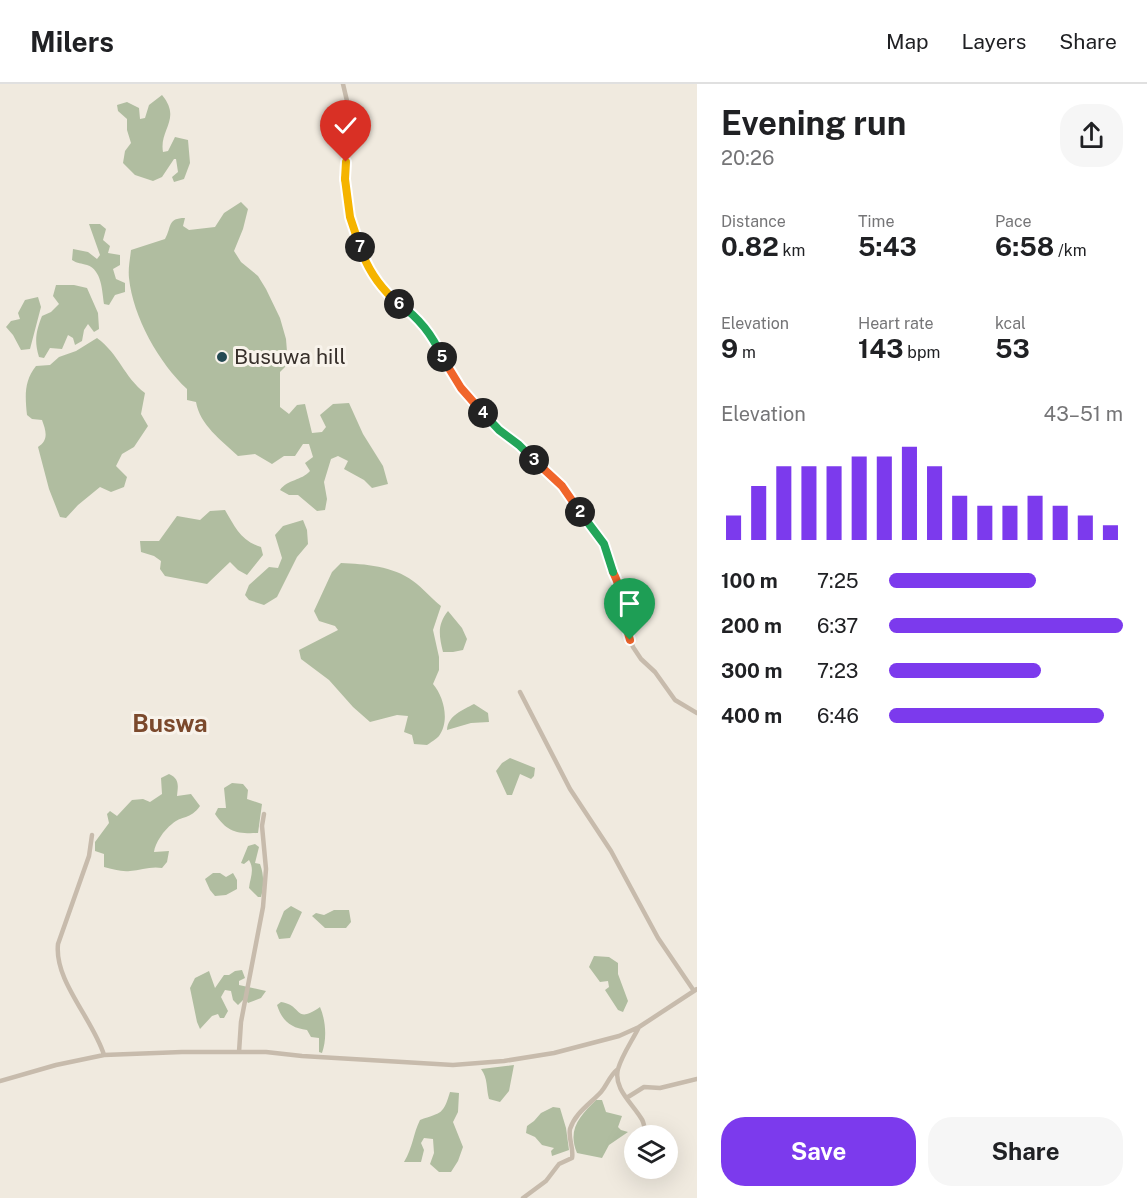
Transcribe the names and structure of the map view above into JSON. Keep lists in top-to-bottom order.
{
  "districts": ["Buswa"],
  "places": ["Busuwa hill"],
  "page": {
    "header": "Milers",
    "nav": ["Map", "Layers", "Share"],
    "heading": ["Evening run", "20:26"],
    "stats": [
      ["Distance", "0.82 km"],
      ["Time", "5:43"],
      ["Pace", "6:58 /km"],
      ["Elevation", "9 m"],
      ["Heart rate", "143 bpm"],
      ["kcal", "53"]
    ],
    "pins": [
      "7",
      "6",
      "5",
      "4",
      "3",
      "2"
    ],
    "chart": ["Elevation", "43–51 m"],
    "list": [
      {
        "name": "100 m",
        "note": "7:25"
      },
      {
        "name": "200 m",
        "note": "6:37"
      },
      {
        "name": "300 m",
        "note": "7:23"
      },
      {
        "name": "400 m",
        "note": "6:46"
      }
    ],
    "buttons": ["Save", "Share"]
  }
}
